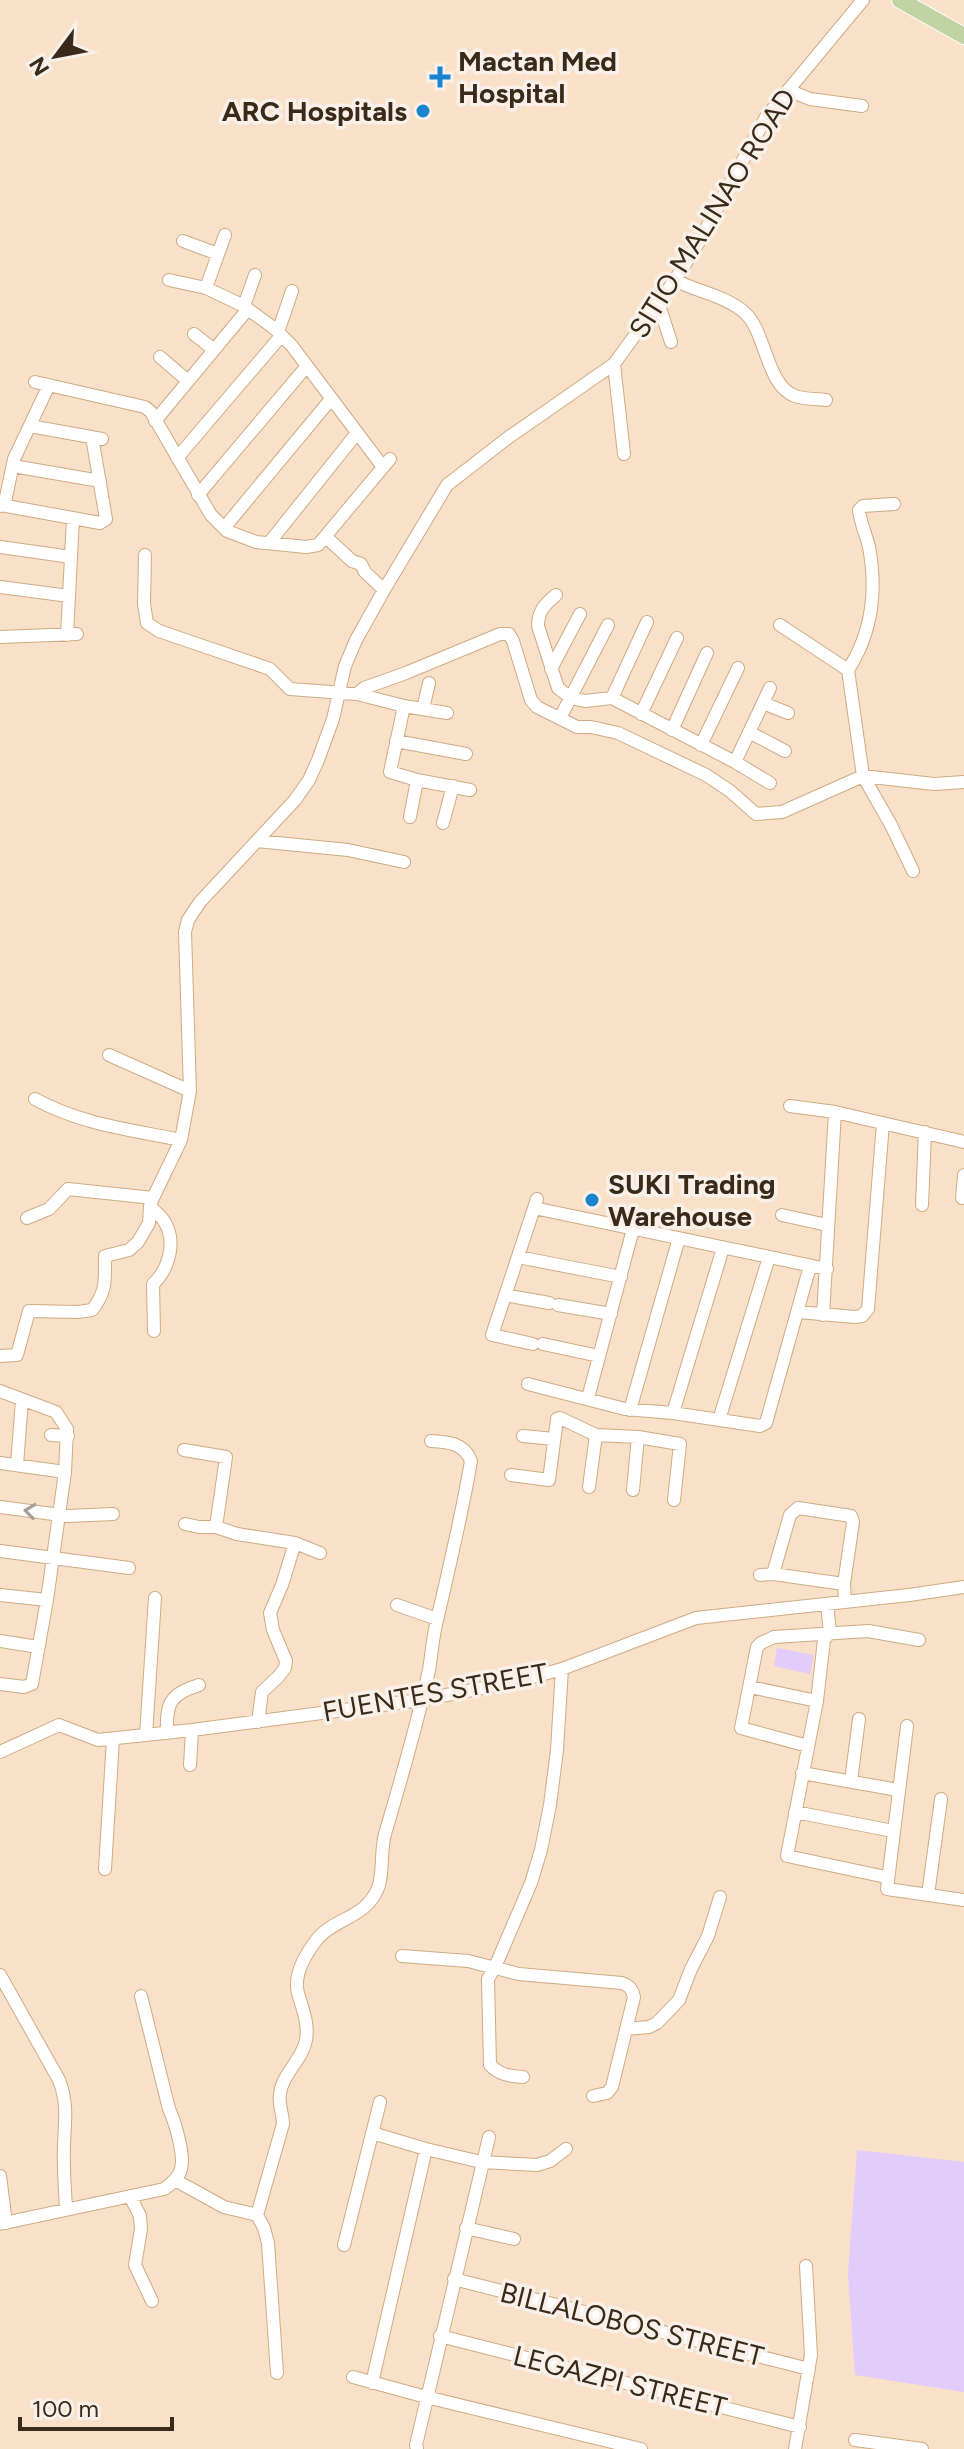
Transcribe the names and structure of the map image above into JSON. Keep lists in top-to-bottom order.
{
  "streets": {
    "street": [
      "SITIO MALINAO ROAD",
      "FUENTES STREET",
      "BILLALOBOS STREET",
      "LEGAZPI STREET"
    ]
  },
  "places": {
    "health": ["Mactan Med Hospital"],
    "other": ["ARC Hospitals", "SUKI Trading Warehouse"]
  },
  "scale_bar": "100 m",
  "north": "bottom left"
}
